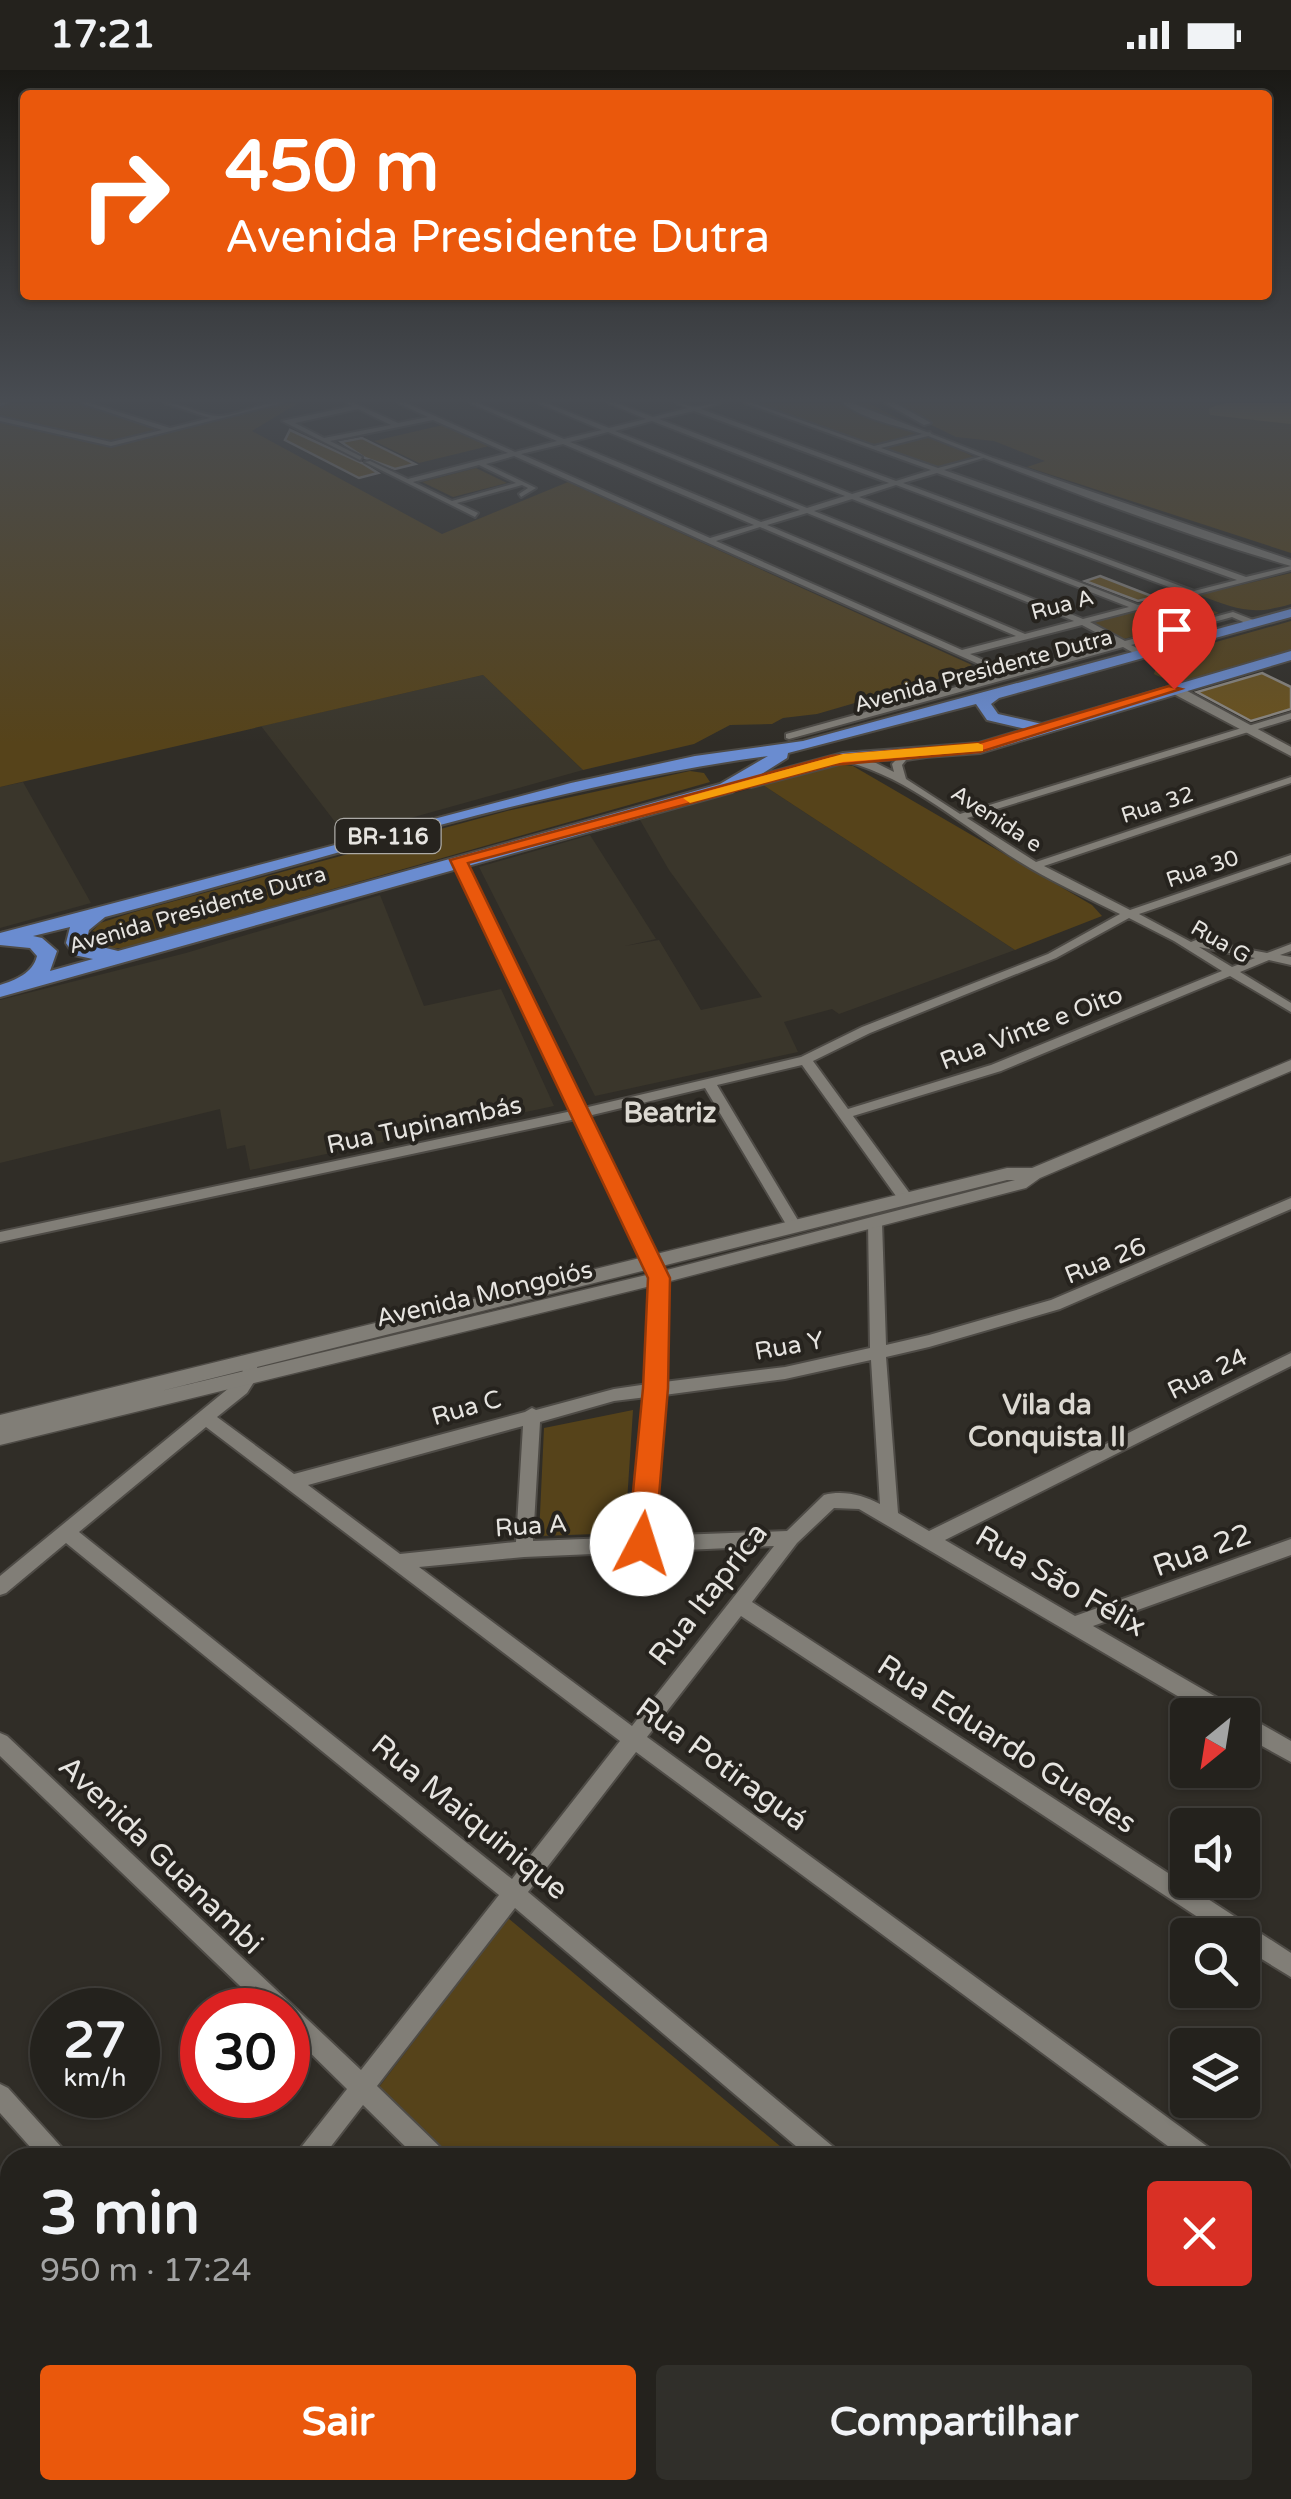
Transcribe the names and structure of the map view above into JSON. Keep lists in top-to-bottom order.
{
  "streets": {
    "highway": ["Avenida Presidente Dutra", "BR-116"],
    "street": [
      "Rua A",
      "Rua 32",
      "Avenida e",
      "Rua 30",
      "Rua G",
      "Rua Vinte e Oito",
      "Rua Tupinambás",
      "Rua 26",
      "Avenida Mongoiós",
      "Rua Y",
      "Rua 24",
      "Rua C",
      "Rua 22",
      "Rua São Félix",
      "Rua Itaprica",
      "Rua Eduardo Guedes",
      "Rua Potiraguá",
      "Rua Maiquinique",
      "Avenida Guanambi"
    ]
  },
  "crossings": [
    ["Rua A", "Rua Itaprica"],
    ["Rua A", "Rua Potiraguá"],
    ["Rua 32", "Avenida e"],
    ["Avenida e", "Rua 30"],
    ["Avenida e", "Rua G"],
    ["Avenida e", "Rua Tupinambás"],
    ["Rua 30", "Rua G"],
    ["Rua 30", "Rua Tupinambás"],
    ["Rua G", "Rua Vinte e Oito"],
    ["Rua G", "Rua Tupinambás"],
    ["Rua 26", "Rua Y"],
    ["Rua Y", "Rua C"],
    ["Rua 24", "Rua São Félix"],
    ["Rua C", "Rua Potiraguá"],
    ["Rua 22", "Rua São Félix"],
    ["Rua São Félix", "Rua Itaprica"],
    ["Rua Itaprica", "Rua Eduardo Guedes"],
    ["Rua Itaprica", "Rua Potiraguá"],
    ["Rua Itaprica", "Rua Maiquinique"]
  ],
  "districts": ["Beatriz", "Vila da Conquista II"],
  "north": "bottom left",
  "page": {
    "status": "17:21",
    "turn": ["450 m", "Avenida Presidente Dutra"],
    "speed": "27 km/h",
    "limit": "30",
    "heading": ["3 min", "950 m · 17:24"],
    "buttons": ["Sair", "Compartilhar"]
  }
}
